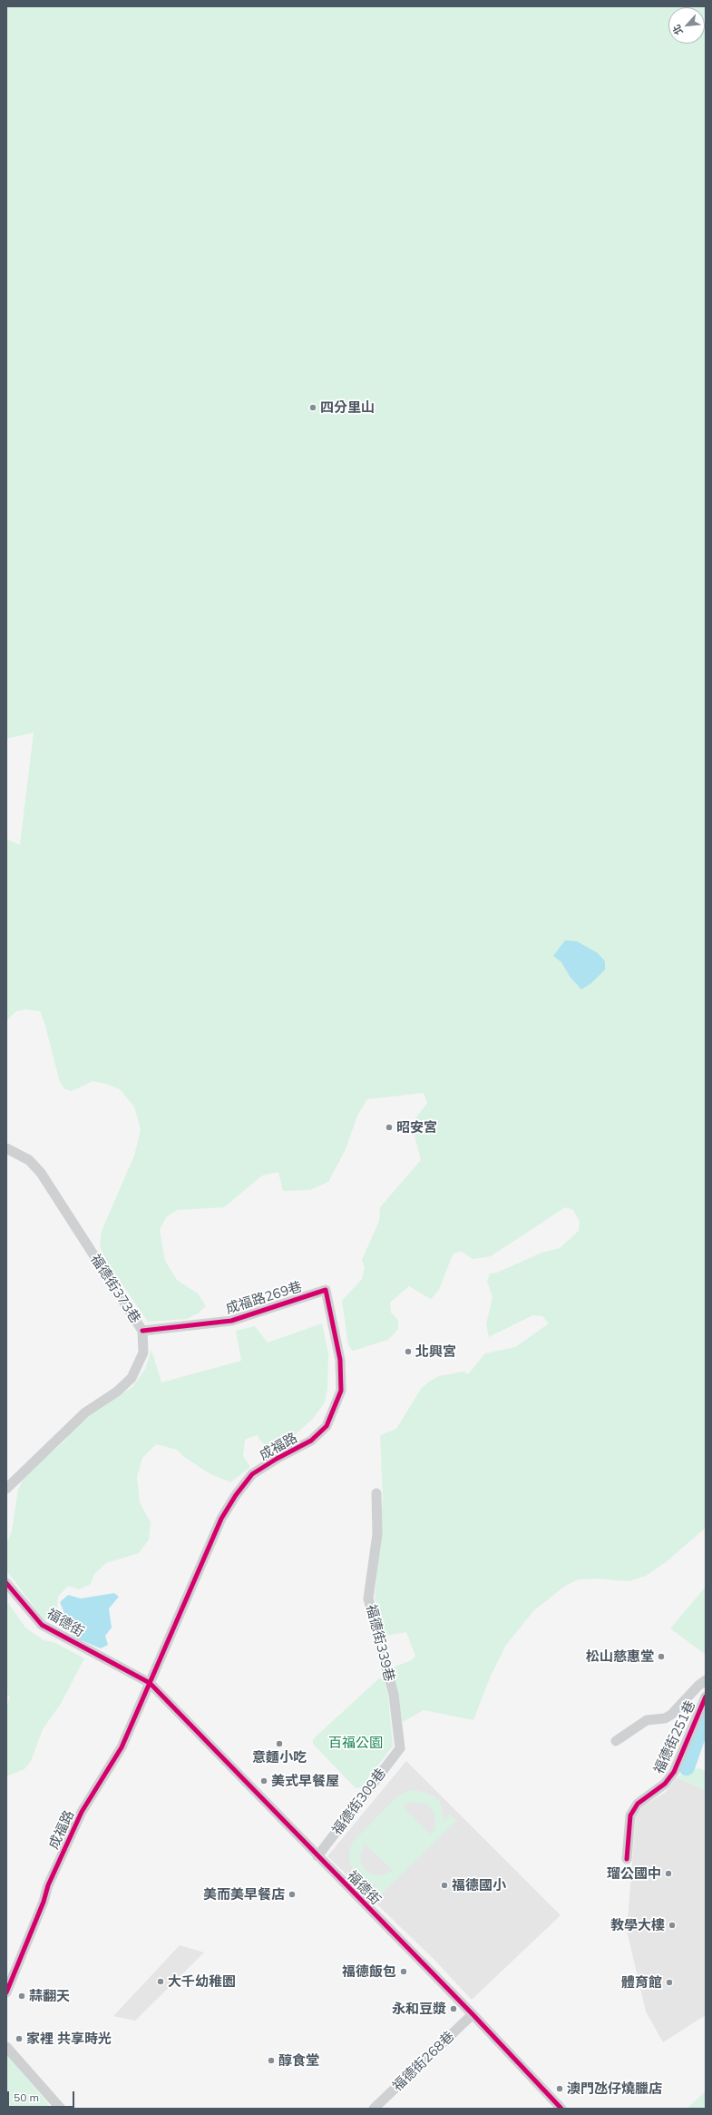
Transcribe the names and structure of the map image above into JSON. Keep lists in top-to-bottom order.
{
  "streets": {
    "street": [
      "福德街373巷",
      "成福路269巷",
      "成福路",
      "福德街",
      "福德街339巷",
      "福德街251巷",
      "福德街309巷",
      "福德街268巷"
    ]
  },
  "crossings": [
    ["福德街373巷", "成福路269巷"],
    ["成福路269巷", "成福路"],
    ["成福路", "福德街"],
    ["福德街", "福德街309巷"],
    ["福德街", "福德街268巷"],
    ["福德街339巷", "福德街309巷"]
  ],
  "parks": ["百福公園"],
  "places": [
    "四分里山",
    "昭安宮",
    "北興宮",
    "松山慈惠堂",
    "意麵小吃",
    "美式早餐屋",
    "瑠公國中",
    "福德國小",
    "美而美早餐店",
    "教學大樓",
    "福德飯包",
    "大千幼稚園",
    "體育館",
    "蒜翻天",
    "永和豆漿",
    "家裡 共享時光",
    "醇食堂",
    "澳門氹仔燒臘店"
  ],
  "scale_bar": "50 m",
  "north": "bottom left"
}
